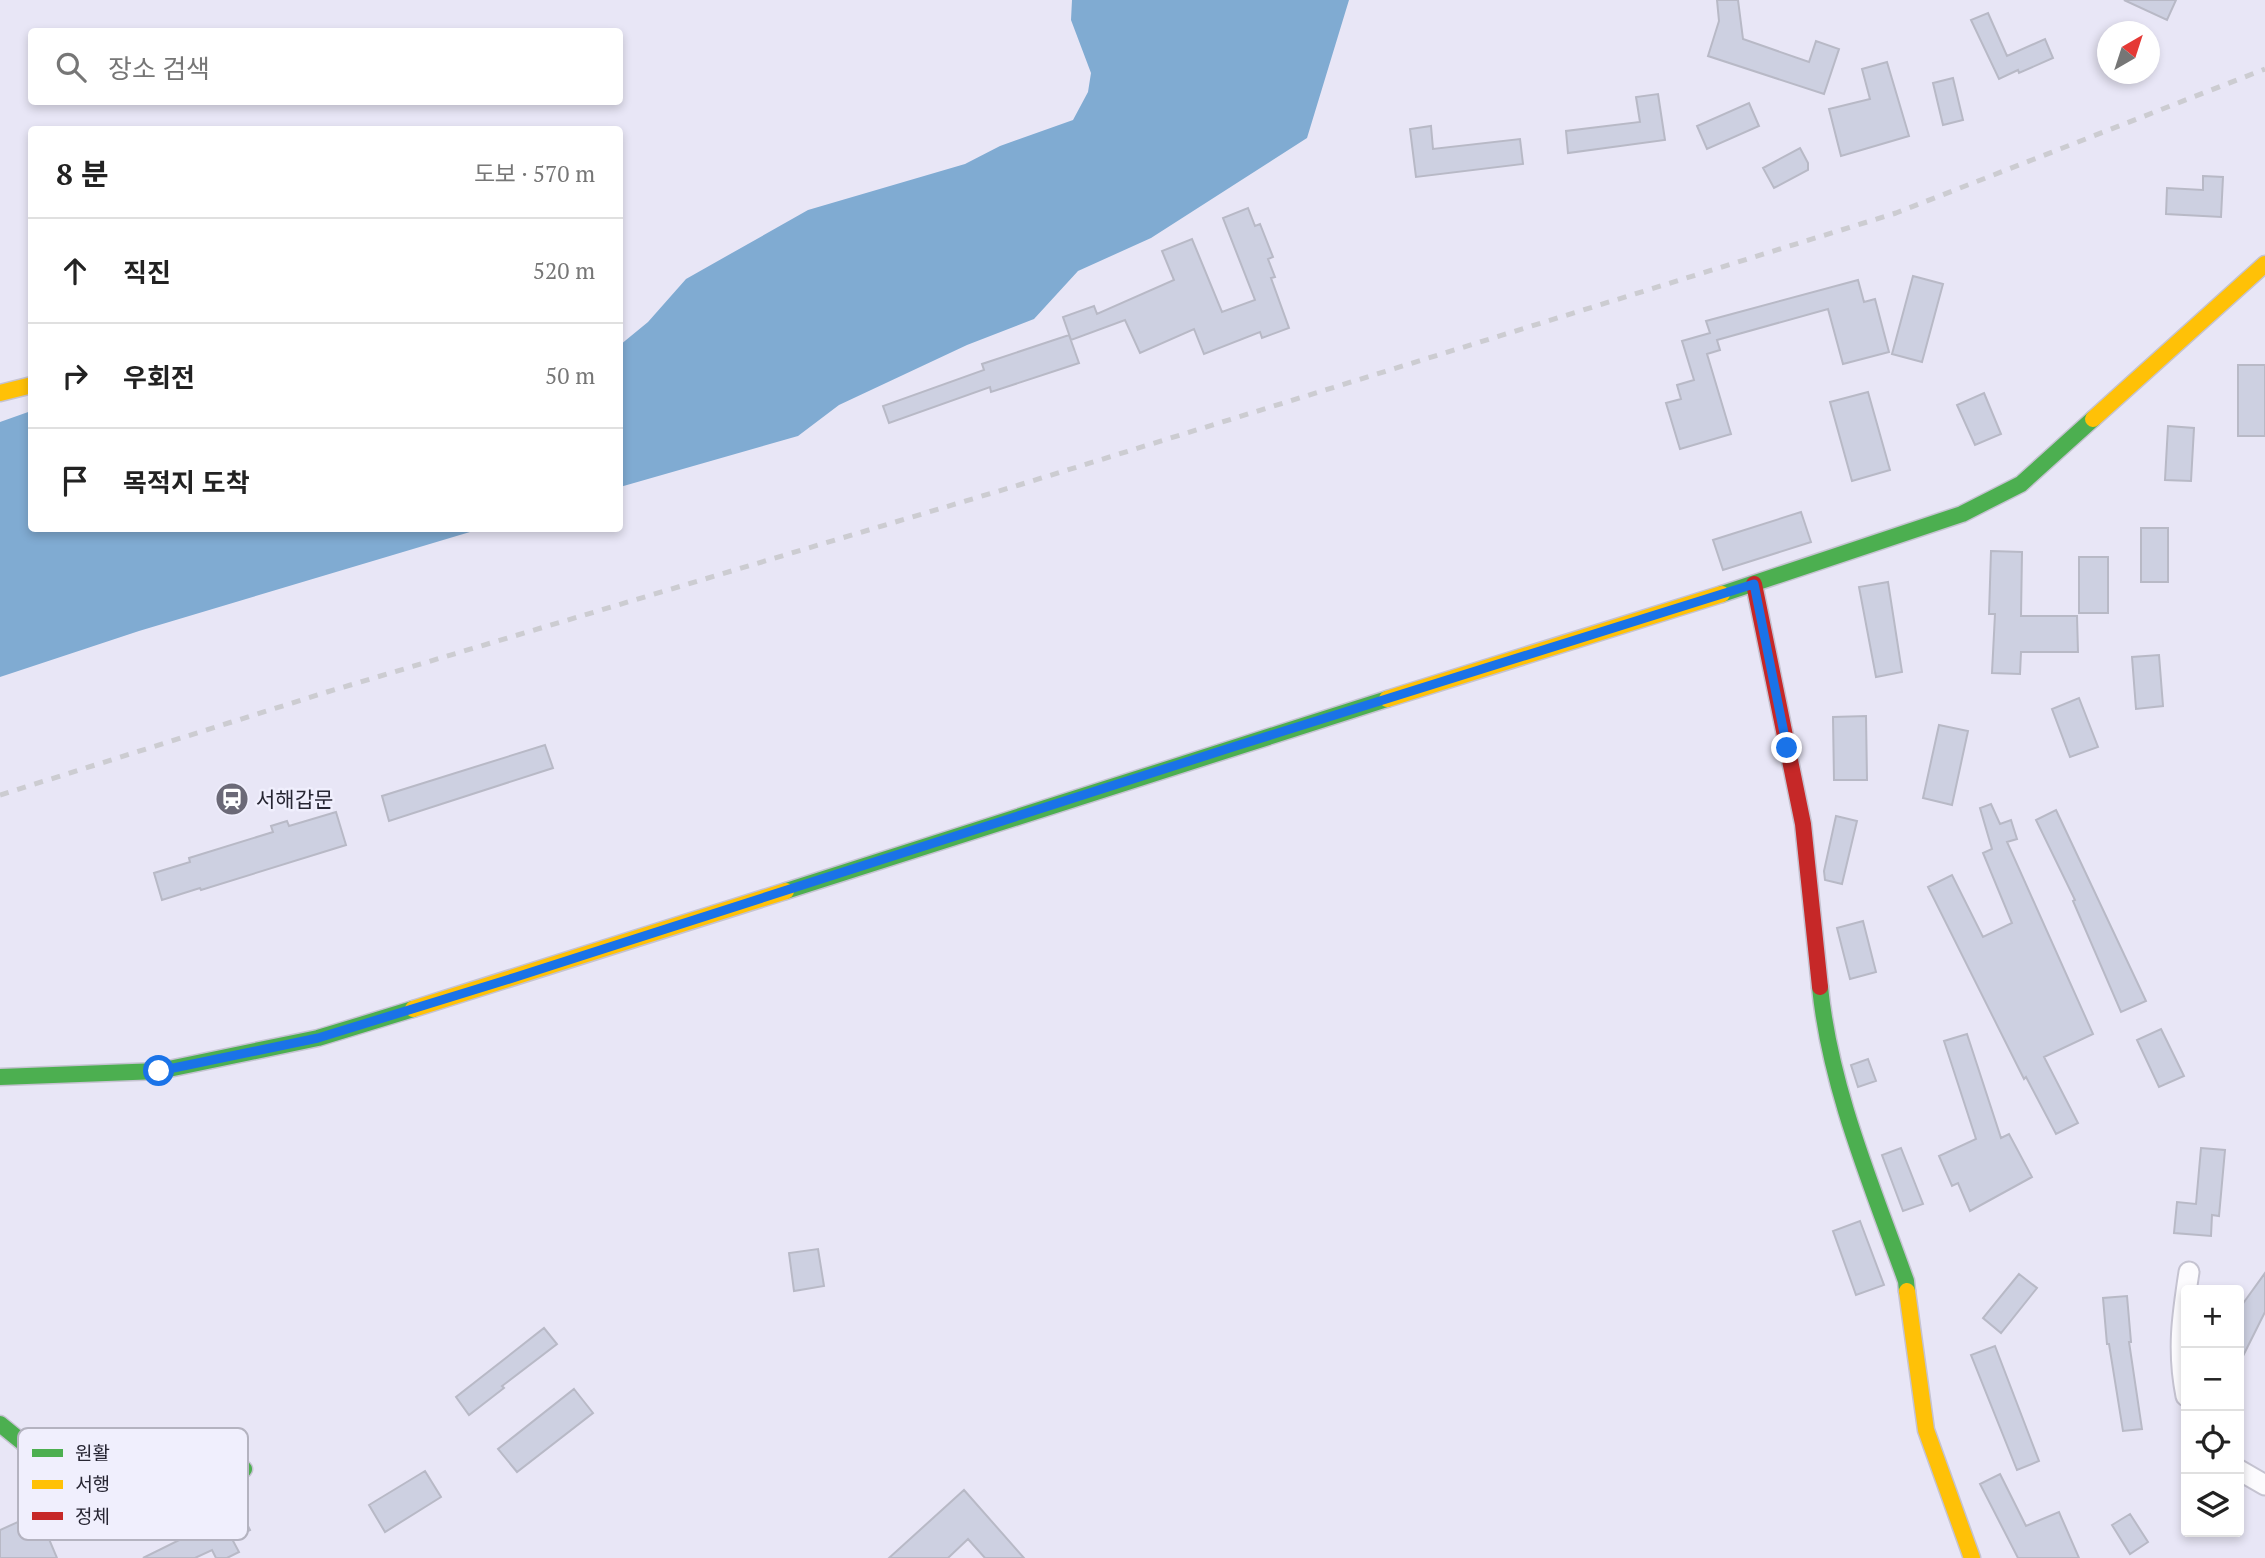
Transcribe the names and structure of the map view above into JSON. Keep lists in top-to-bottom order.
{
  "places": {
    "station": ["서해갑문"]
  },
  "legend": ["원활", "서행", "정체"],
  "north": "top right",
  "page": {
    "search": "장소 검색",
    "heading": ["8 분", "도보 · 570 m"],
    "list": [
      ["직진", "520 m"],
      ["우회전", "50 m"],
      "목적지 도착"
    ],
    "map_buttons": ["+", "−"]
  }
}
